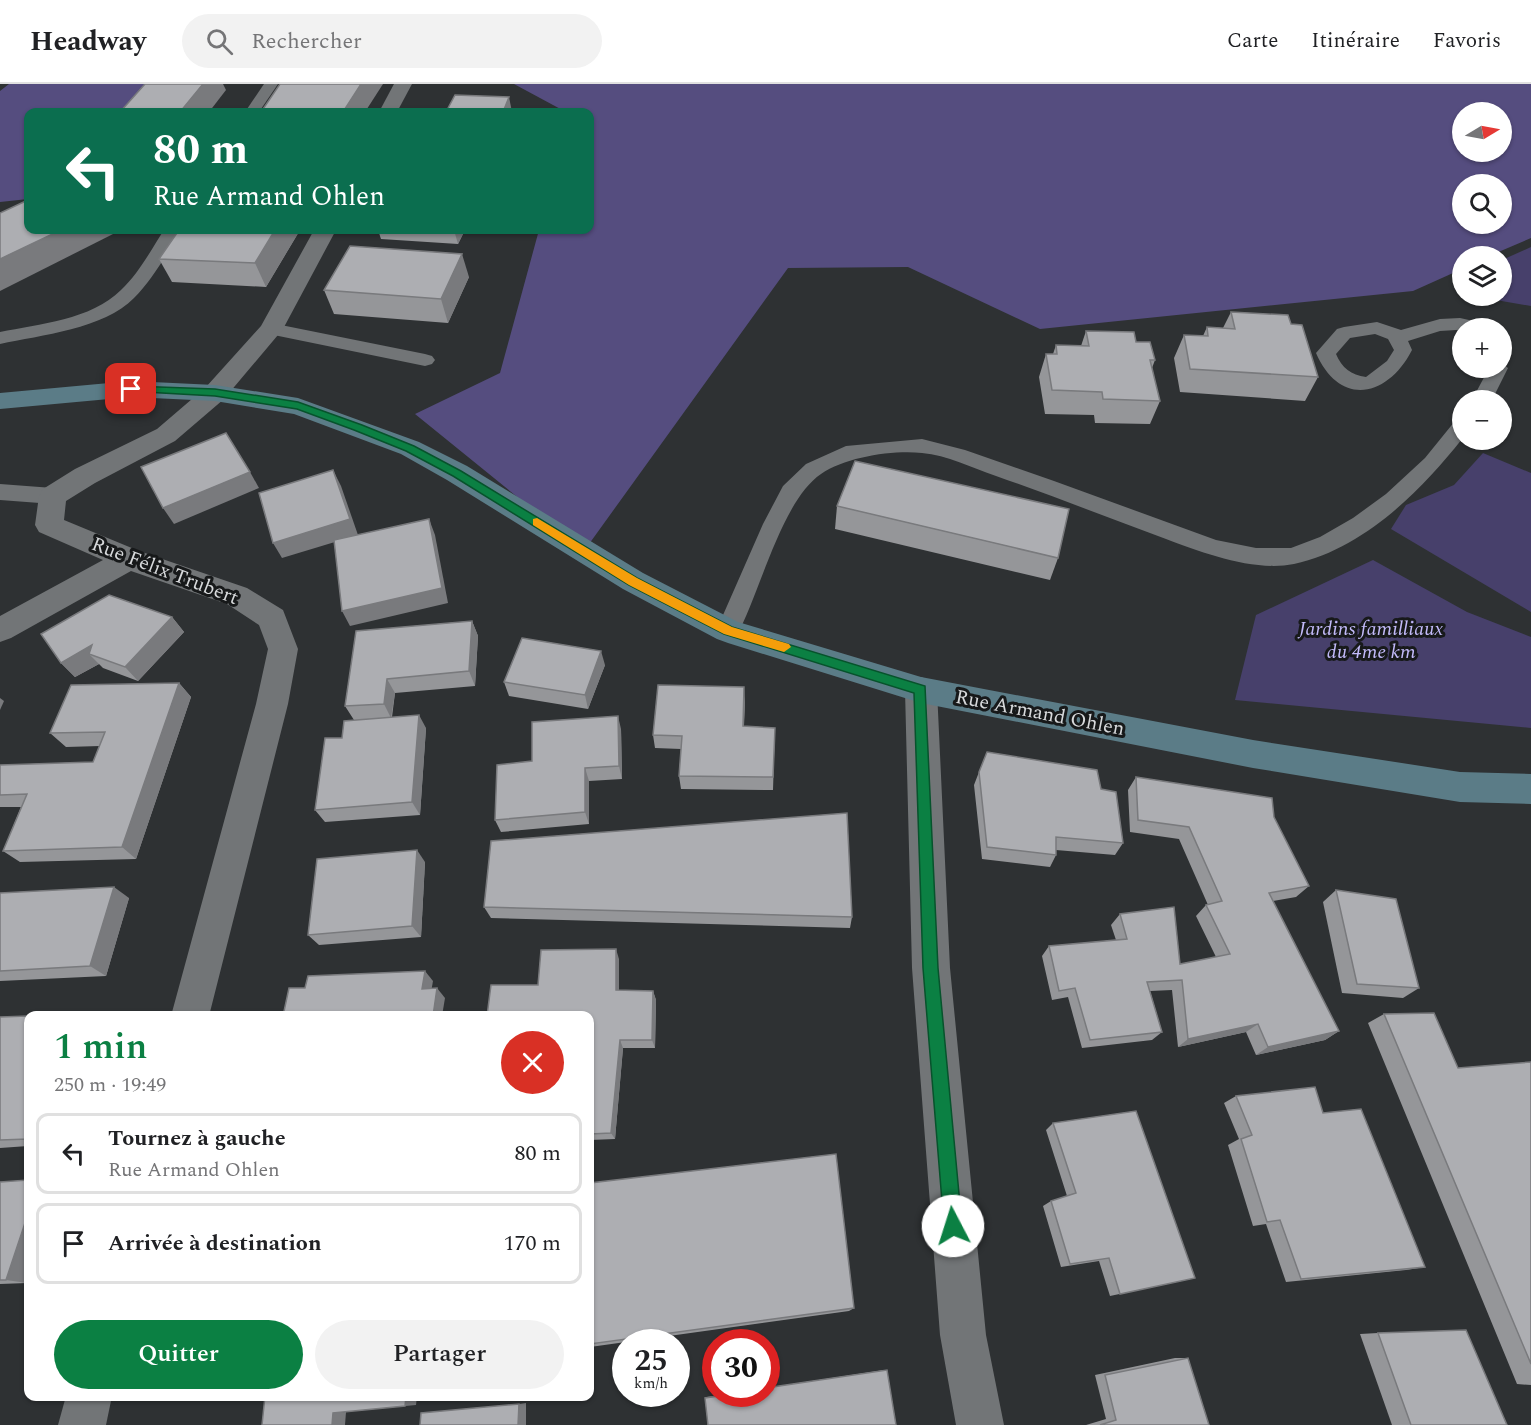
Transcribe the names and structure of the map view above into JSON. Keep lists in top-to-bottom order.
{
  "streets": {
    "main road": ["Rue Armand Ohlen"],
    "street": ["Rue Félix Trubert"]
  },
  "parks": ["Jardins familliaux du 4me km"],
  "north": "right",
  "page": {
    "header": "Headway",
    "search": "Rechercher",
    "nav": ["Carte", "Itinéraire", "Favoris"],
    "map_buttons": ["+", "−"],
    "turn": ["80 m", "Rue Armand Ohlen"],
    "heading": ["1 min", "250 m · 19:49"],
    "list": [
      {
        "name": "Tournez à gauche",
        "note": "Rue Armand Ohlen",
        "value": "80 m"
      },
      {
        "name": "Arrivée à destination",
        "value": "170 m"
      }
    ],
    "buttons": ["Quitter", "Partager"],
    "speed": "25 km/h",
    "limit": "30"
  }
}
